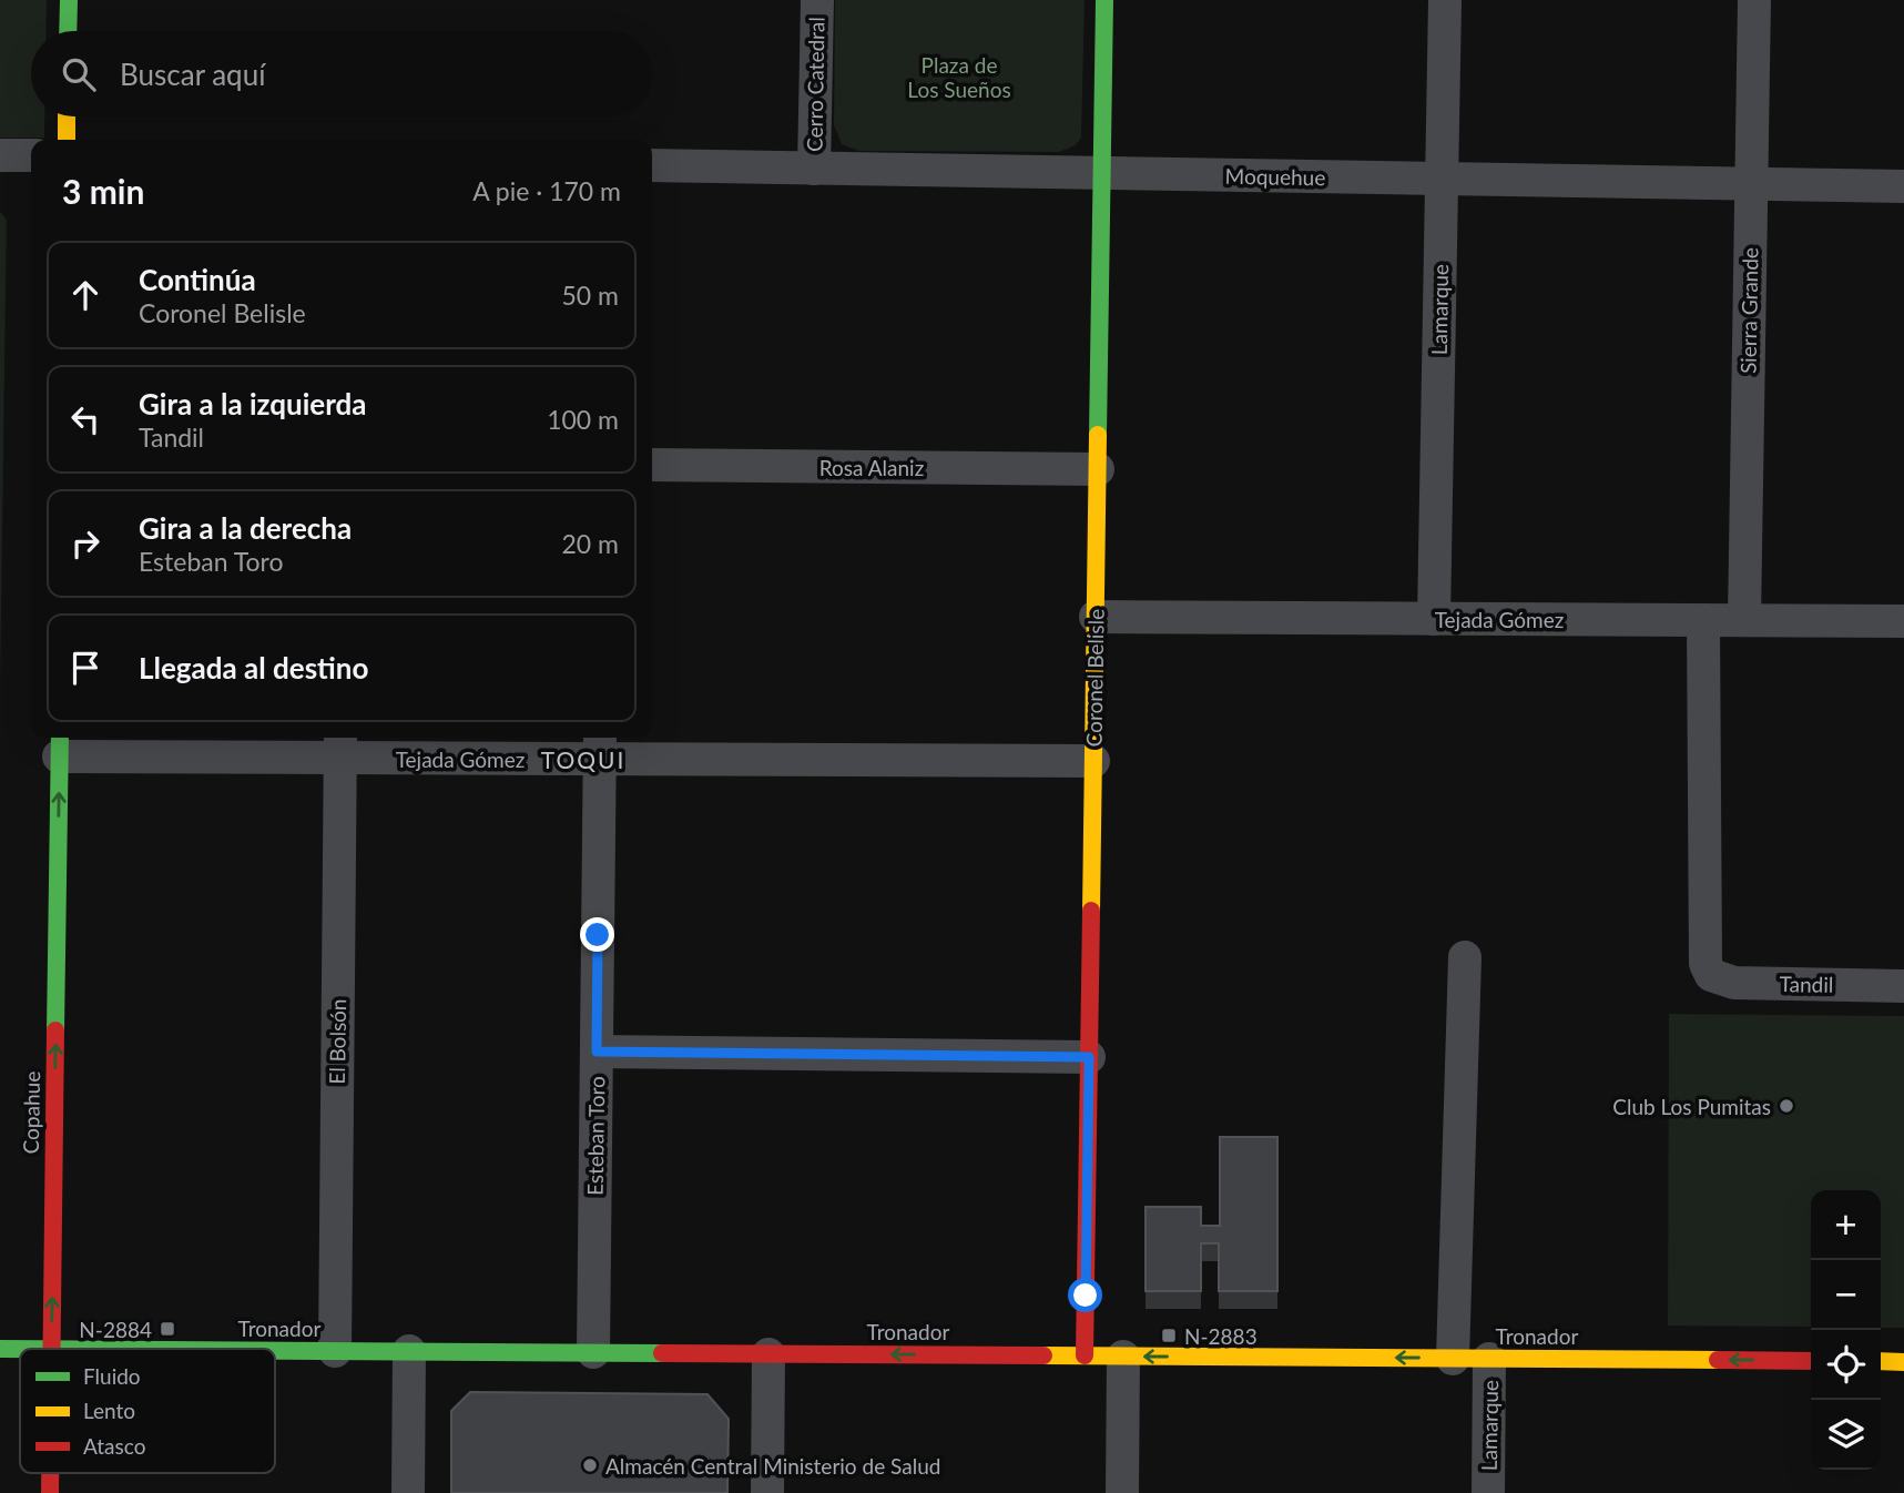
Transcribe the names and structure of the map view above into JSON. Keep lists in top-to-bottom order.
{
  "streets": {
    "street": [
      "Cerro Catedral",
      "Moquehue",
      "Lamarque",
      "Sierra Grande",
      "Rosa Alaniz",
      "Tejada Gómez",
      "Coronel Belisle",
      "Tandil",
      "El Bolsón",
      "Copahue",
      "Esteban Toro",
      "Tronador"
    ]
  },
  "crossings": [
    ["Cerro Catedral", "Moquehue"],
    ["Moquehue", "Lamarque"],
    ["Moquehue", "Sierra Grande"],
    ["Moquehue", "Coronel Belisle"],
    ["Lamarque", "Tejada Gómez"],
    ["Lamarque", "Tronador"],
    ["Sierra Grande", "Tejada Gómez"],
    ["Rosa Alaniz", "Coronel Belisle"],
    ["Tejada Gómez", "Coronel Belisle"],
    ["Tejada Gómez", "Tandil"],
    ["Tejada Gómez", "El Bolsón"],
    ["Tejada Gómez", "Copahue"],
    ["Tejada Gómez", "Esteban Toro"],
    ["Coronel Belisle", "Tronador"],
    ["El Bolsón", "Tronador"],
    ["Copahue", "Tronador"],
    ["Esteban Toro", "Tronador"]
  ],
  "one_way": ["Copahue", "Tronador"],
  "districts": ["TOQUI"],
  "parks": ["Plaza de Los Sueños"],
  "places": {
    "other": ["Club Los Pumitas", "Almacén Central Ministerio de Salud"],
    "transit": ["N-2884", "N-2883"]
  },
  "legend": ["Fluido", "Lento", "Atasco"],
  "page": {
    "search": "Buscar aquí",
    "heading": ["3 min", "A pie · 170 m"],
    "list": [
      ["Continúa", "Coronel Belisle", "50 m"],
      ["Gira a la izquierda", "Tandil", "100 m"],
      ["Gira a la derecha", "Esteban Toro", "20 m"],
      "Llegada al destino"
    ],
    "map_buttons": ["+", "−"]
  }
}
